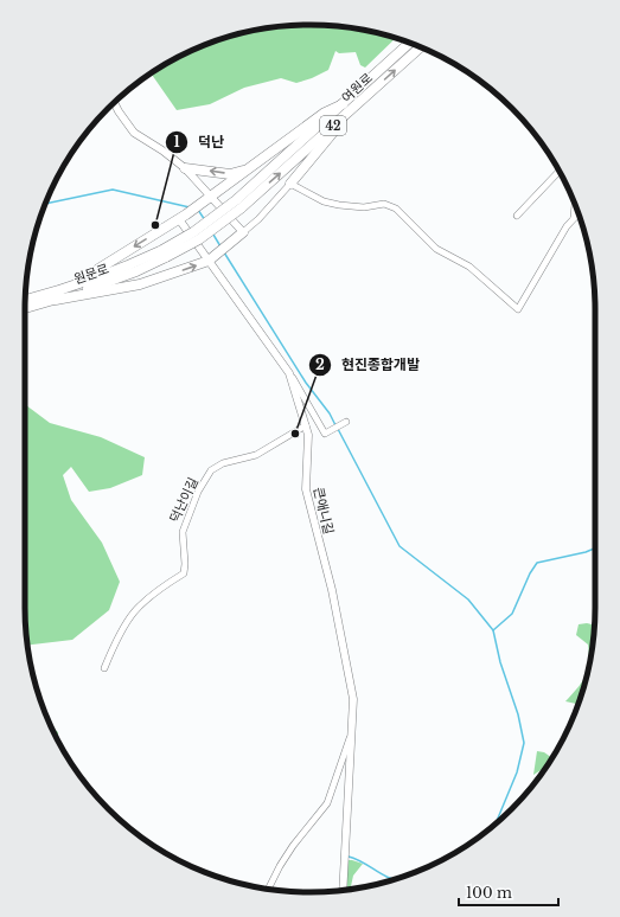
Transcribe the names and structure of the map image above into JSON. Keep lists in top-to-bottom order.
{
  "streets": {
    "highway": ["여원로", "42", "원문로"],
    "street": ["덕난이길", "큰애니길"]
  },
  "crossings": [
    ["여원로", "원문로"],
    ["덕난이길", "큰애니길"]
  ],
  "places": ["덕난", "현진종합개발"],
  "scale_bar": "100 m"
}
